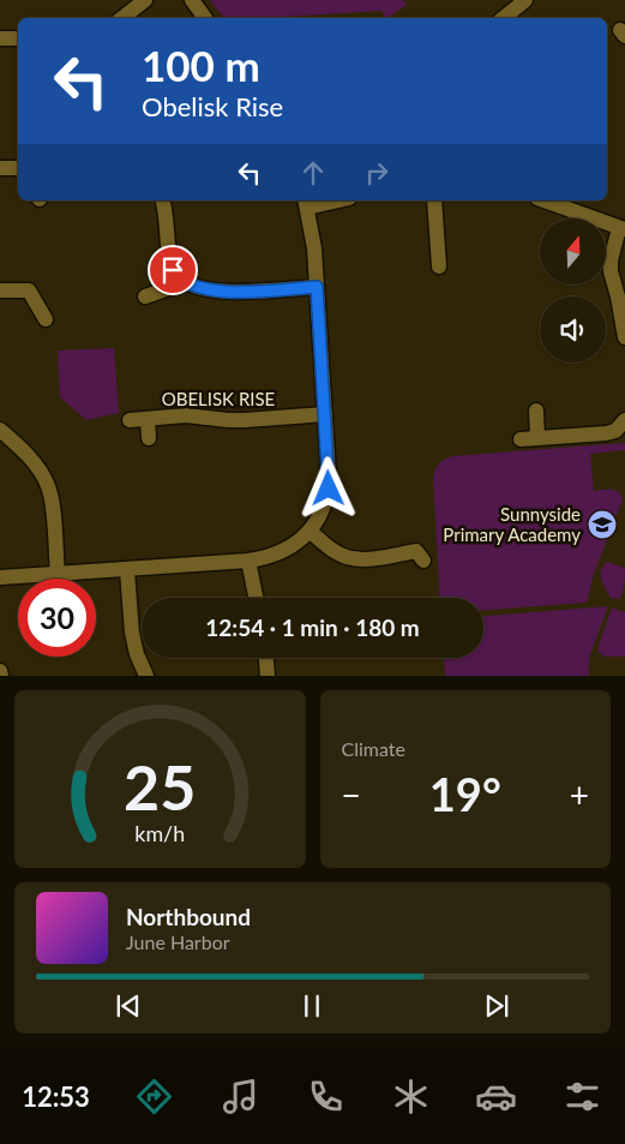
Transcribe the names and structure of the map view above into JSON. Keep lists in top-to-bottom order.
{
  "streets": {
    "street": ["OBELISK RISE"]
  },
  "places": {
    "school or university": ["Sunnyside Primary Academy"]
  },
  "north": "top",
  "page": {
    "turn": ["100 m", "Obelisk Rise"],
    "limit": "30",
    "trip": "12:54 · 1 min · 180 m",
    "tile": "Climate",
    "heat": ["−", "19°", "+"],
    "song": ["Northbound", "June Harbor"],
    "tabs": "12:53",
    "gauge": ["25", "km/h"]
  }
}
